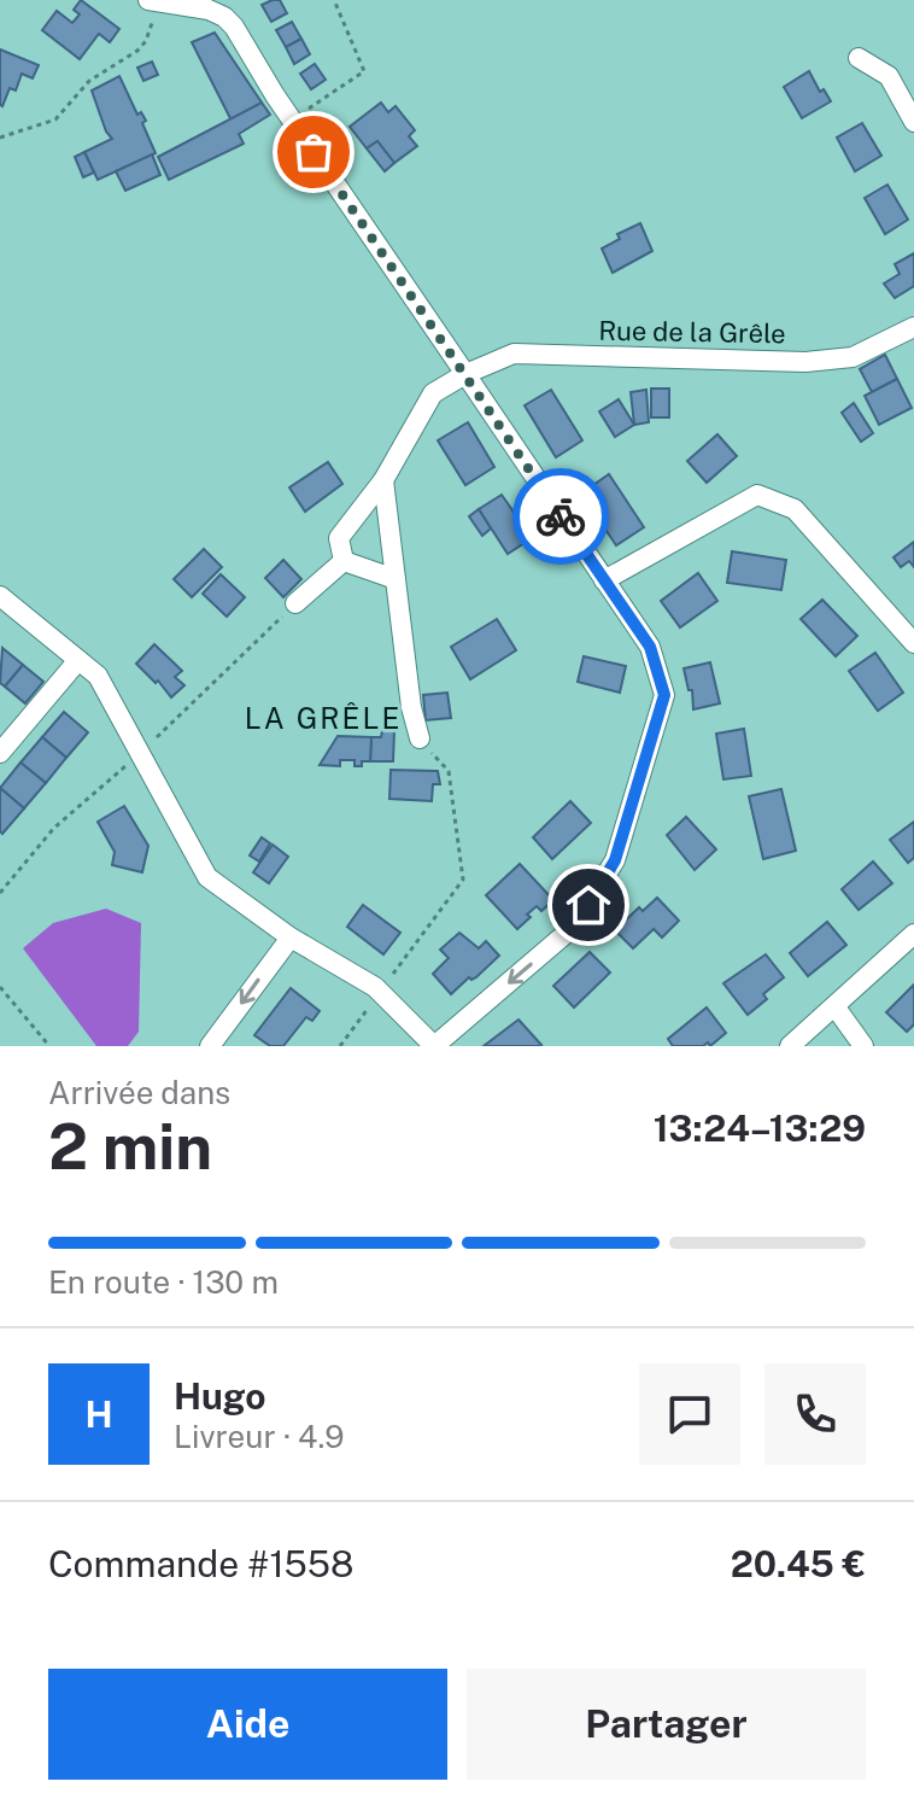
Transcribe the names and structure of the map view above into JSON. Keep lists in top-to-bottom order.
{
  "streets": {
    "street": ["Rue de la Grêle"]
  },
  "districts": ["LA GRÊLE"],
  "page": {
    "heading": ["2 min", "Arrivée dans", "13:24–13:29"],
    "panel": [
      "Hugo",
      "Livreur · 4.9",
      "Commande #1558",
      "20.45 €"
    ],
    "bar": "En route · 130 m",
    "round": "H",
    "buttons": ["Aide", "Partager"]
  }
}
